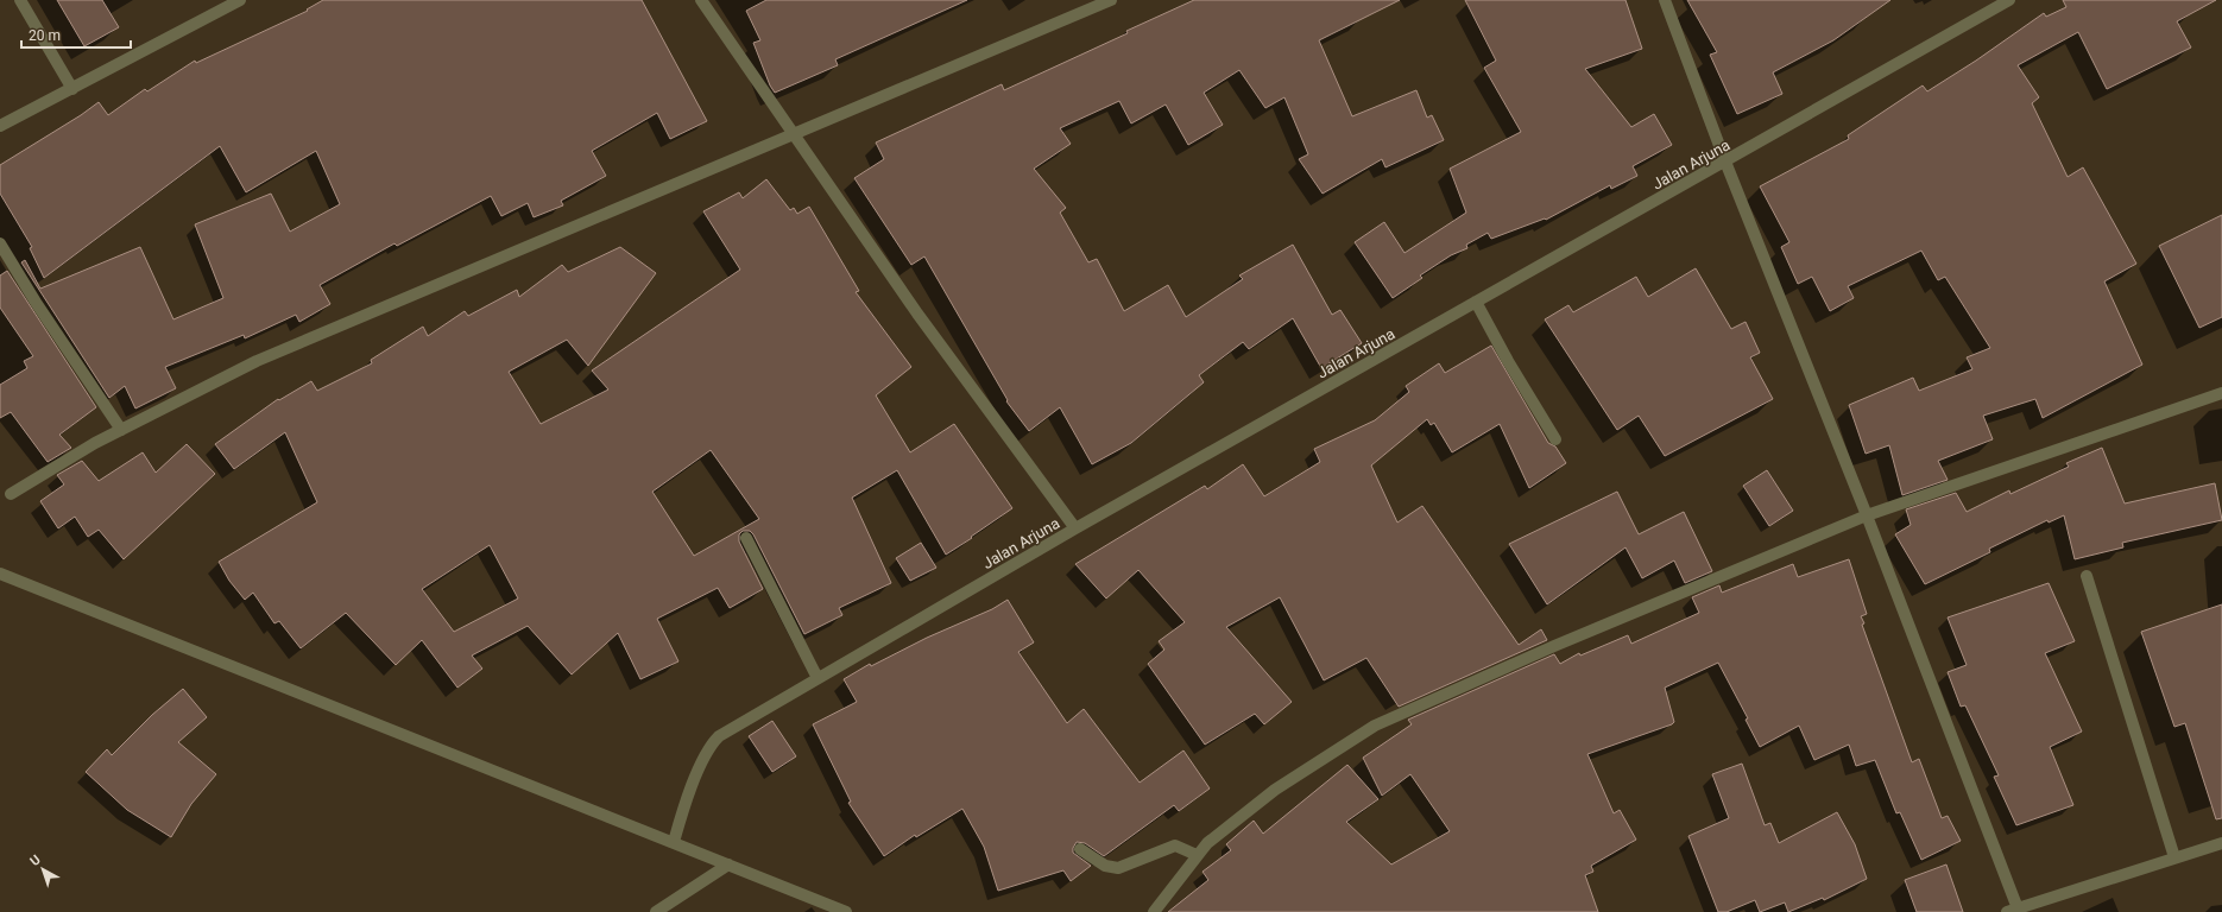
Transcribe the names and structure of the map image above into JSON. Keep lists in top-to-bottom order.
{
  "streets": {
    "street": ["Jalan Arjuna"]
  },
  "scale_bar": "20 m",
  "north": "top left"
}
